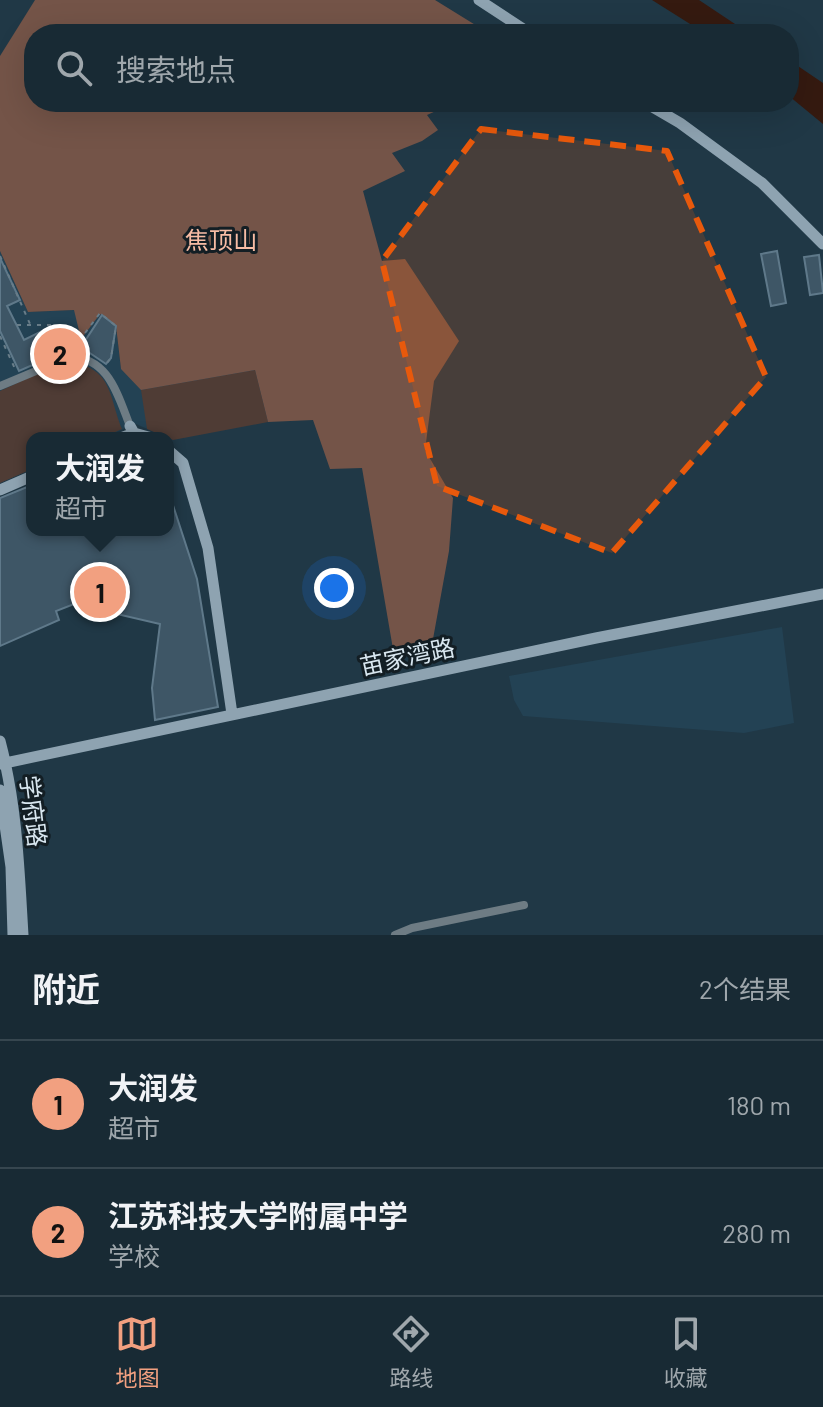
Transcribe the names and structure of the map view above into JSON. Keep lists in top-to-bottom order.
{
  "streets": {
    "street": ["苗家湾路", "学府路"]
  },
  "crossings": [
    ["苗家湾路", "学府路"]
  ],
  "parks": ["焦顶山"],
  "page": {
    "search": "搜索地点",
    "pins": ["2", "1"],
    "popup": ["大润发", "超市"],
    "heading": ["附近", "2个结果"],
    "list": [
      {
        "mark": "1",
        "name": "大润发",
        "note": "超市",
        "value": "180 m"
      },
      {
        "mark": "2",
        "name": "江苏科技大学附属中学",
        "note": "学校",
        "value": "280 m"
      }
    ],
    "nav": ["地图", "路线", "收藏"]
  }
}
